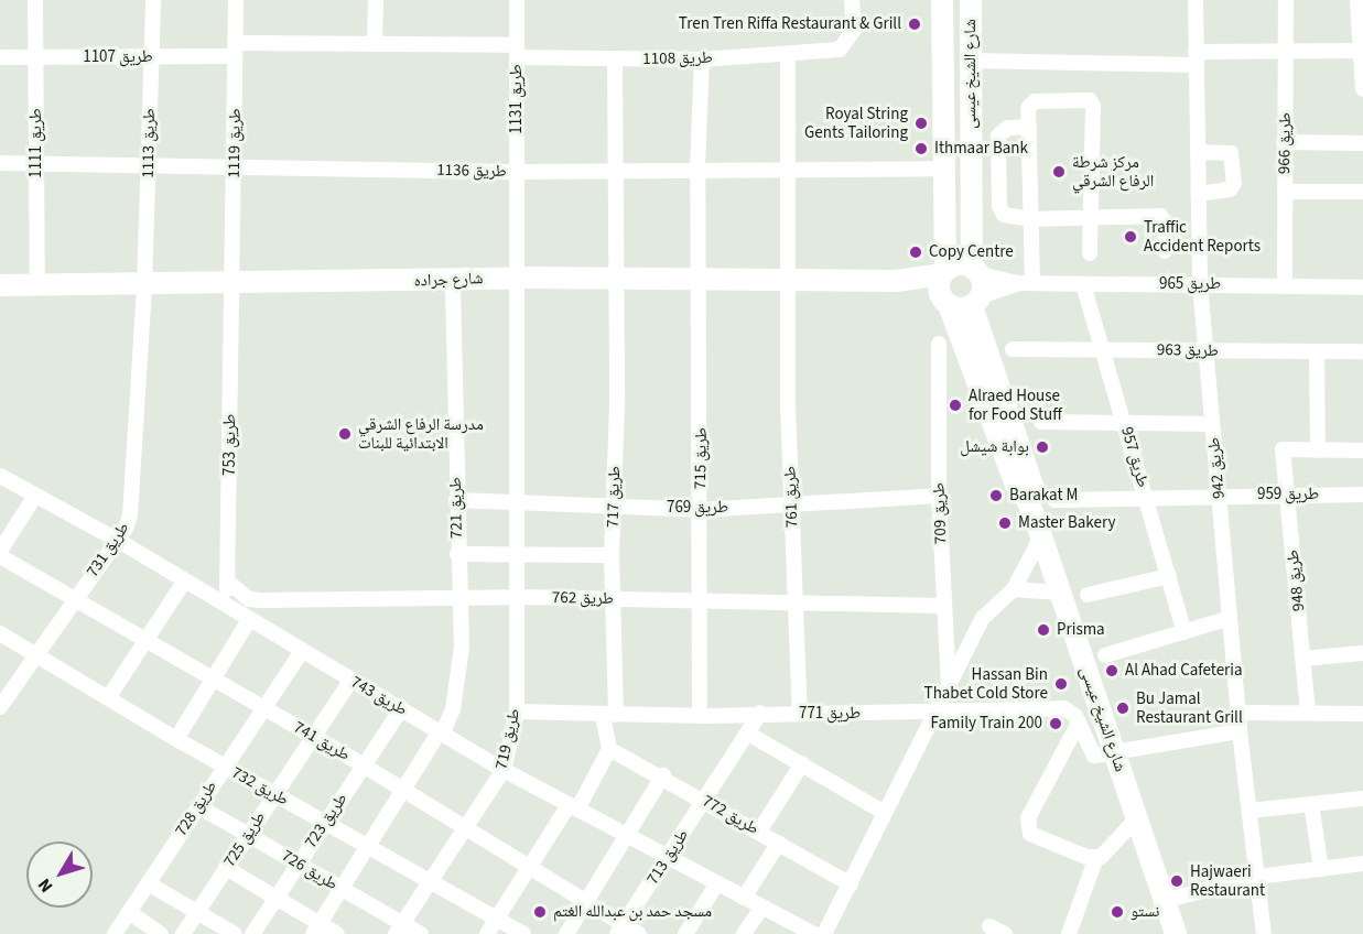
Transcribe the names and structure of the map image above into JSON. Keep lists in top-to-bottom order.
{
  "streets": {
    "street": [
      "طريق 1107",
      "طريق 1108",
      "شارع الشيخ عيسى",
      "طريق 1131",
      "طريق 1111",
      "طريق 1113",
      "طريق 1119",
      "طريق 966",
      "طريق 1136",
      "شارع جراده",
      "طريق 965",
      "طريق 963",
      "طريق 753",
      "طريق 957",
      "طريق 715",
      "طريق 942",
      "طريق 959",
      "طريق 717",
      "طريق 761",
      "طريق 721",
      "طريق 769",
      "طريق 709",
      "طريق 731",
      "طريق 948",
      "طريق 762",
      "طريق 743",
      "طريق 771",
      "طريق 719",
      "طريق 741",
      "طريق 732",
      "طريق 728",
      "طريق 772",
      "طريق 723",
      "طريق 725",
      "طريق 713",
      "طريق 726"
    ]
  },
  "crossings": [
    ["طريق 1107", "طريق 1108"],
    ["طريق 1107", "طريق 1111"],
    ["طريق 1107", "طريق 1113"],
    ["طريق 1107", "طريق 1119"],
    ["طريق 1108", "طريق 1131"],
    ["طريق 1108", "طريق 715"],
    ["طريق 1108", "طريق 717"],
    ["طريق 1108", "طريق 761"],
    ["شارع الشيخ عيسى", "طريق 1136"],
    ["شارع الشيخ عيسى", "شارع جراده"],
    ["شارع الشيخ عيسى", "طريق 965"],
    ["شارع الشيخ عيسى", "طريق 709"],
    ["طريق 1131", "طريق 1136"],
    ["طريق 1131", "شارع جراده"],
    ["طريق 1131", "طريق 719"],
    ["طريق 1111", "طريق 1136"],
    ["طريق 1111", "شارع جراده"],
    ["طريق 1113", "طريق 1136"],
    ["طريق 1113", "شارع جراده"],
    ["طريق 1113", "طريق 731"],
    ["طريق 1119", "طريق 1136"],
    ["طريق 1119", "شارع جراده"],
    ["طريق 1119", "طريق 753"],
    ["طريق 966", "طريق 965"],
    ["طريق 1136", "طريق 715"],
    ["طريق 1136", "طريق 717"],
    ["طريق 1136", "طريق 761"],
    ["شارع جراده", "طريق 753"],
    ["شارع جراده", "طريق 715"],
    ["شارع جراده", "طريق 717"],
    ["شارع جراده", "طريق 761"],
    ["شارع جراده", "طريق 721"],
    ["شارع جراده", "طريق 731"],
    ["شارع جراده", "طريق 719"],
    ["طريق 965", "طريق 957"],
    ["طريق 965", "طريق 942"],
    ["طريق 963", "طريق 957"],
    ["طريق 963", "طريق 942"],
    ["طريق 753", "طريق 762"],
    ["طريق 753", "طريق 743"],
    ["طريق 957", "طريق 959"],
    ["طريق 715", "طريق 769"],
    ["طريق 715", "طريق 762"],
    ["طريق 715", "طريق 771"],
    ["طريق 942", "طريق 959"],
    ["طريق 959", "طريق 948"],
    ["طريق 717", "طريق 769"],
    ["طريق 717", "طريق 762"],
    ["طريق 717", "طريق 771"],
    ["طريق 717", "طريق 772"],
    ["طريق 761", "طريق 769"],
    ["طريق 761", "طريق 762"],
    ["طريق 761", "طريق 771"],
    ["طريق 721", "طريق 769"],
    ["طريق 721", "طريق 762"],
    ["طريق 721", "طريق 743"],
    ["طريق 721", "طريق 741"],
    ["طريق 721", "طريق 732"],
    ["طريق 721", "طريق 726"],
    ["طريق 769", "طريق 709"],
    ["طريق 769", "طريق 719"],
    ["طريق 709", "طريق 762"],
    ["طريق 709", "طريق 771"],
    ["طريق 709", "طريق 772"],
    ["طريق 731", "طريق 743"],
    ["طريق 731", "طريق 741"],
    ["طريق 731", "طريق 732"],
    ["طريق 762", "طريق 719"],
    ["طريق 743", "طريق 719"],
    ["طريق 743", "طريق 728"],
    ["طريق 743", "طريق 723"],
    ["طريق 743", "طريق 725"],
    ["طريق 743", "طريق 713"],
    ["طريق 771", "طريق 719"],
    ["طريق 771", "طريق 713"],
    ["طريق 719", "طريق 741"],
    ["طريق 719", "طريق 732"],
    ["طريق 719", "طريق 726"],
    ["طريق 741", "طريق 728"],
    ["طريق 741", "طريق 723"],
    ["طريق 741", "طريق 725"],
    ["طريق 741", "طريق 713"],
    ["طريق 732", "طريق 728"],
    ["طريق 732", "طريق 723"],
    ["طريق 732", "طريق 725"],
    ["طريق 728", "طريق 726"],
    ["طريق 772", "طريق 713"],
    ["طريق 723", "طريق 726"],
    ["طريق 725", "طريق 726"]
  ],
  "places": [
    "Tren Tren Riffa Restaurant & Grill",
    "Royal String Gents Tailoring",
    "Ithmaar Bank",
    "مركز شرطة الرفاع الشرقي",
    "Traffic Accident Reports",
    "Copy Centre",
    "Alraed House for Food Stuff",
    "مدرسة الرفاع الشرقي الابتدائية للبنات",
    "بوابة شيشل",
    "Barakat M",
    "Master Bakery",
    "Prisma",
    "Al Ahad Cafeteria",
    "Hassan Bin Thabet Cold Store",
    "Bu Jamal Restaurant Grill",
    "Family Train 200",
    "Hajwaeri Restaurant",
    "مسجد حمد بن عبدالله الغتم",
    "نستو"
  ],
  "north": "bottom left"
}
